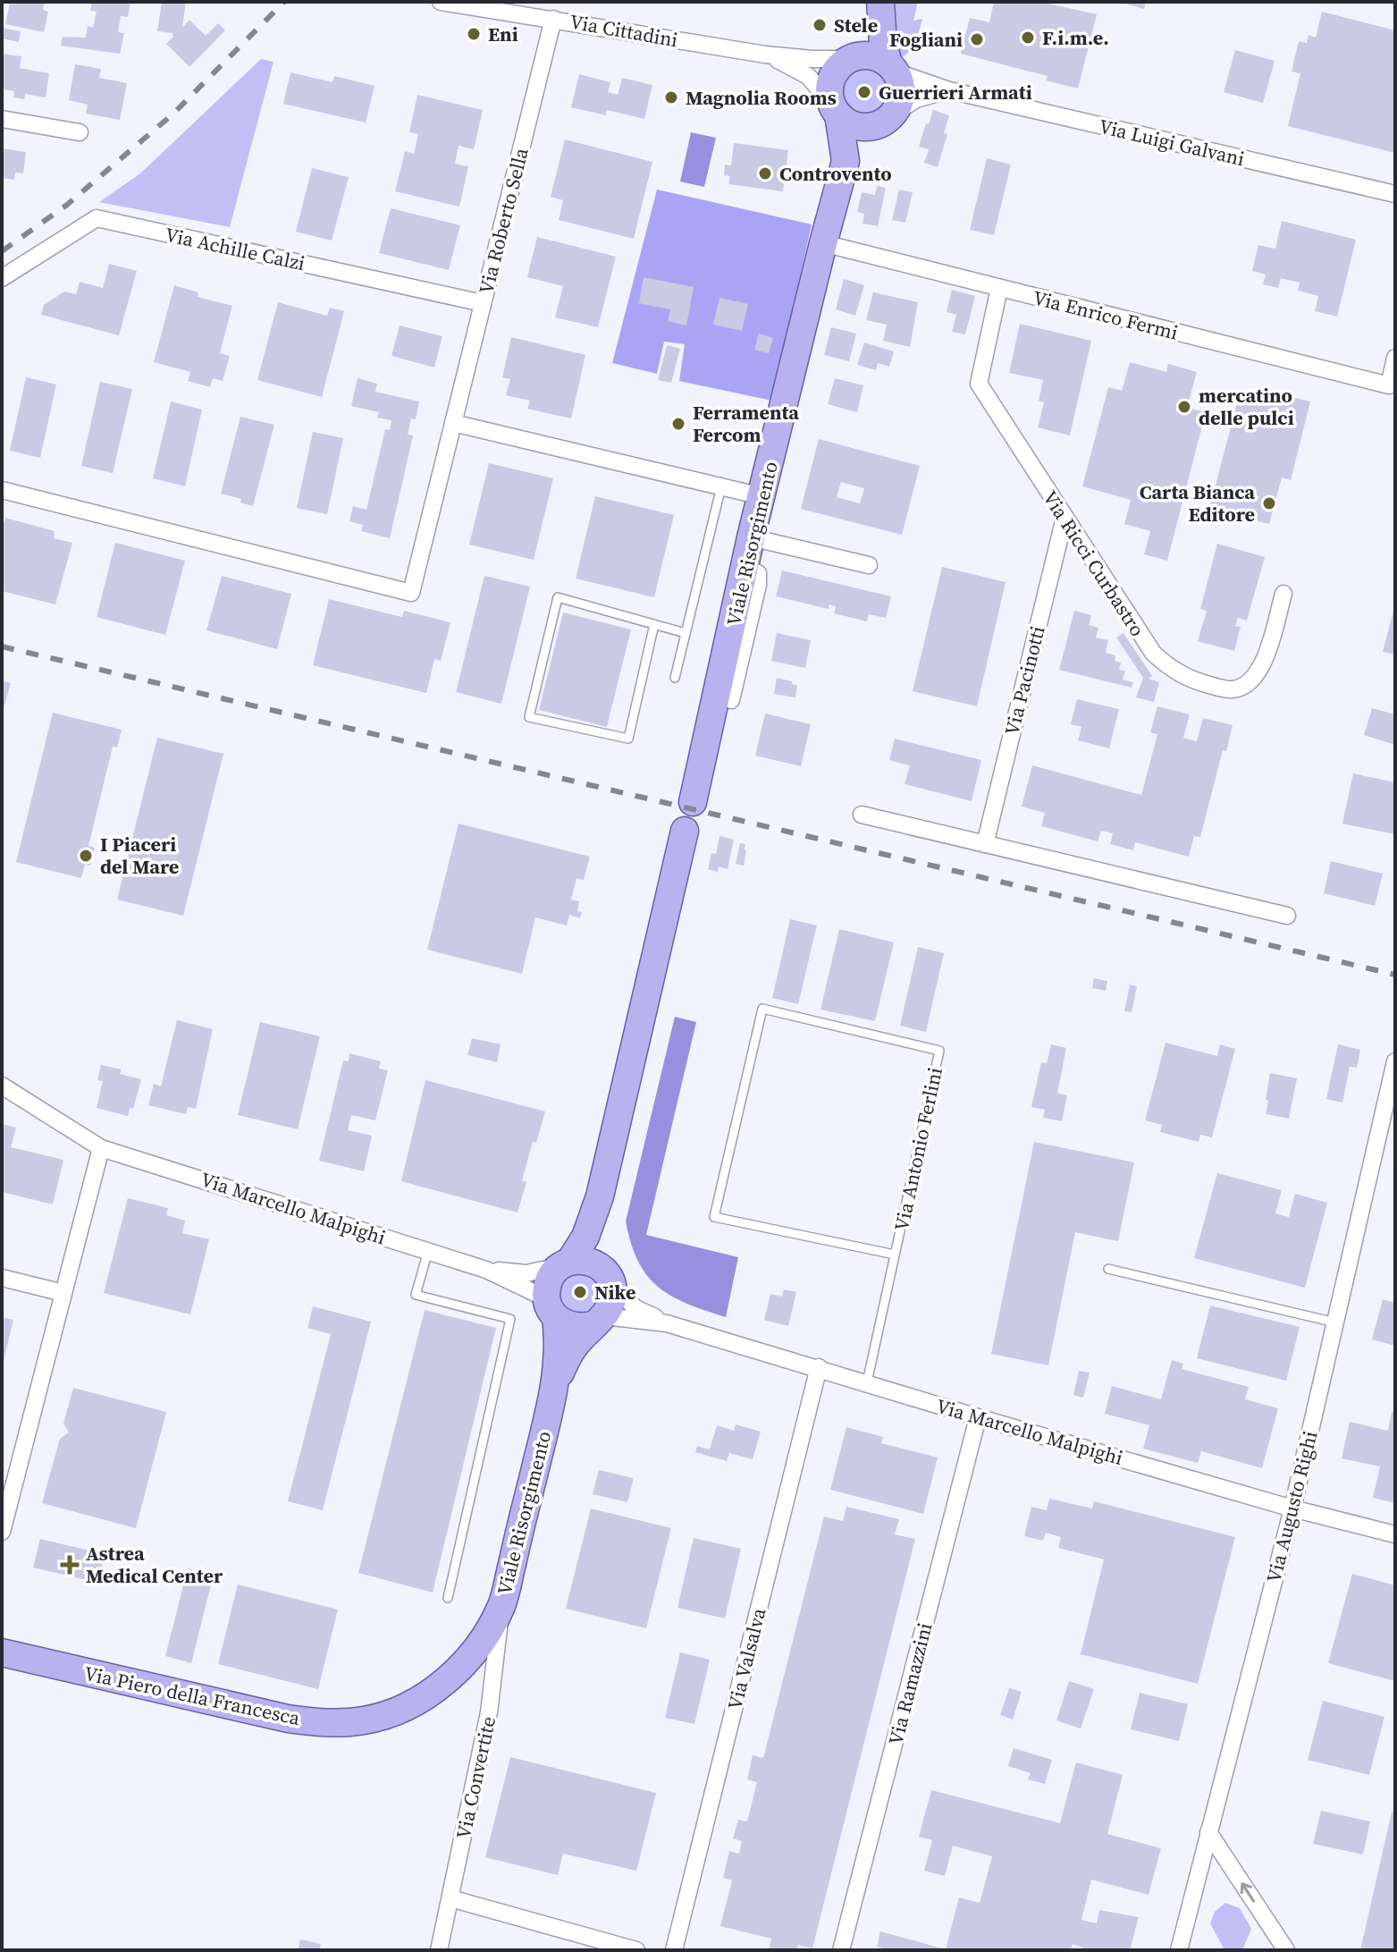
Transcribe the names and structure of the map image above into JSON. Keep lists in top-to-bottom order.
{
  "streets": {
    "main road": ["Viale Risorgimento", "Via Piero della Francesca"],
    "street": [
      "Via Cittadini",
      "Via Luigi Galvani",
      "Via Roberto Sella",
      "Via Achille Calzi",
      "Via Enrico Fermi",
      "Via Ricci Curbastro",
      "Via Pacinotti",
      "Via Marcello Malpighi",
      "Via Augusto Righi",
      "Via Valsalva",
      "Via Ramazzini",
      "Via Convertite"
    ],
    "lane": ["Via Antonio Ferlini"]
  },
  "crossings": [
    ["Via Cittadini", "Via Luigi Galvani"],
    ["Via Cittadini", "Via Roberto Sella"],
    ["Via Cittadini", "Viale Risorgimento"],
    ["Via Luigi Galvani", "Viale Risorgimento"],
    ["Via Roberto Sella", "Via Achille Calzi"],
    ["Via Enrico Fermi", "Viale Risorgimento"],
    ["Via Enrico Fermi", "Via Ricci Curbastro"],
    ["Viale Risorgimento", "Via Marcello Malpighi"],
    ["Viale Risorgimento", "Via Piero della Francesca"],
    ["Viale Risorgimento", "Via Convertite"],
    ["Via Ricci Curbastro", "Via Pacinotti"],
    ["Via Antonio Ferlini", "Via Marcello Malpighi"],
    ["Via Marcello Malpighi", "Via Augusto Righi"],
    ["Via Marcello Malpighi", "Via Valsalva"],
    ["Via Marcello Malpighi", "Via Ramazzini"]
  ],
  "places": {
    "other": [
      "Stele",
      "Eni",
      "F.i.m.e.",
      "Fogliani",
      "Guerrieri Armati",
      "Magnolia Rooms",
      "Controvento",
      "mercatino delle pulci",
      "Ferramenta Fercom",
      "Carta Bianca Editore",
      "I Piaceri del Mare",
      "Nike"
    ],
    "health": ["Astrea Medical Center"]
  }
}
